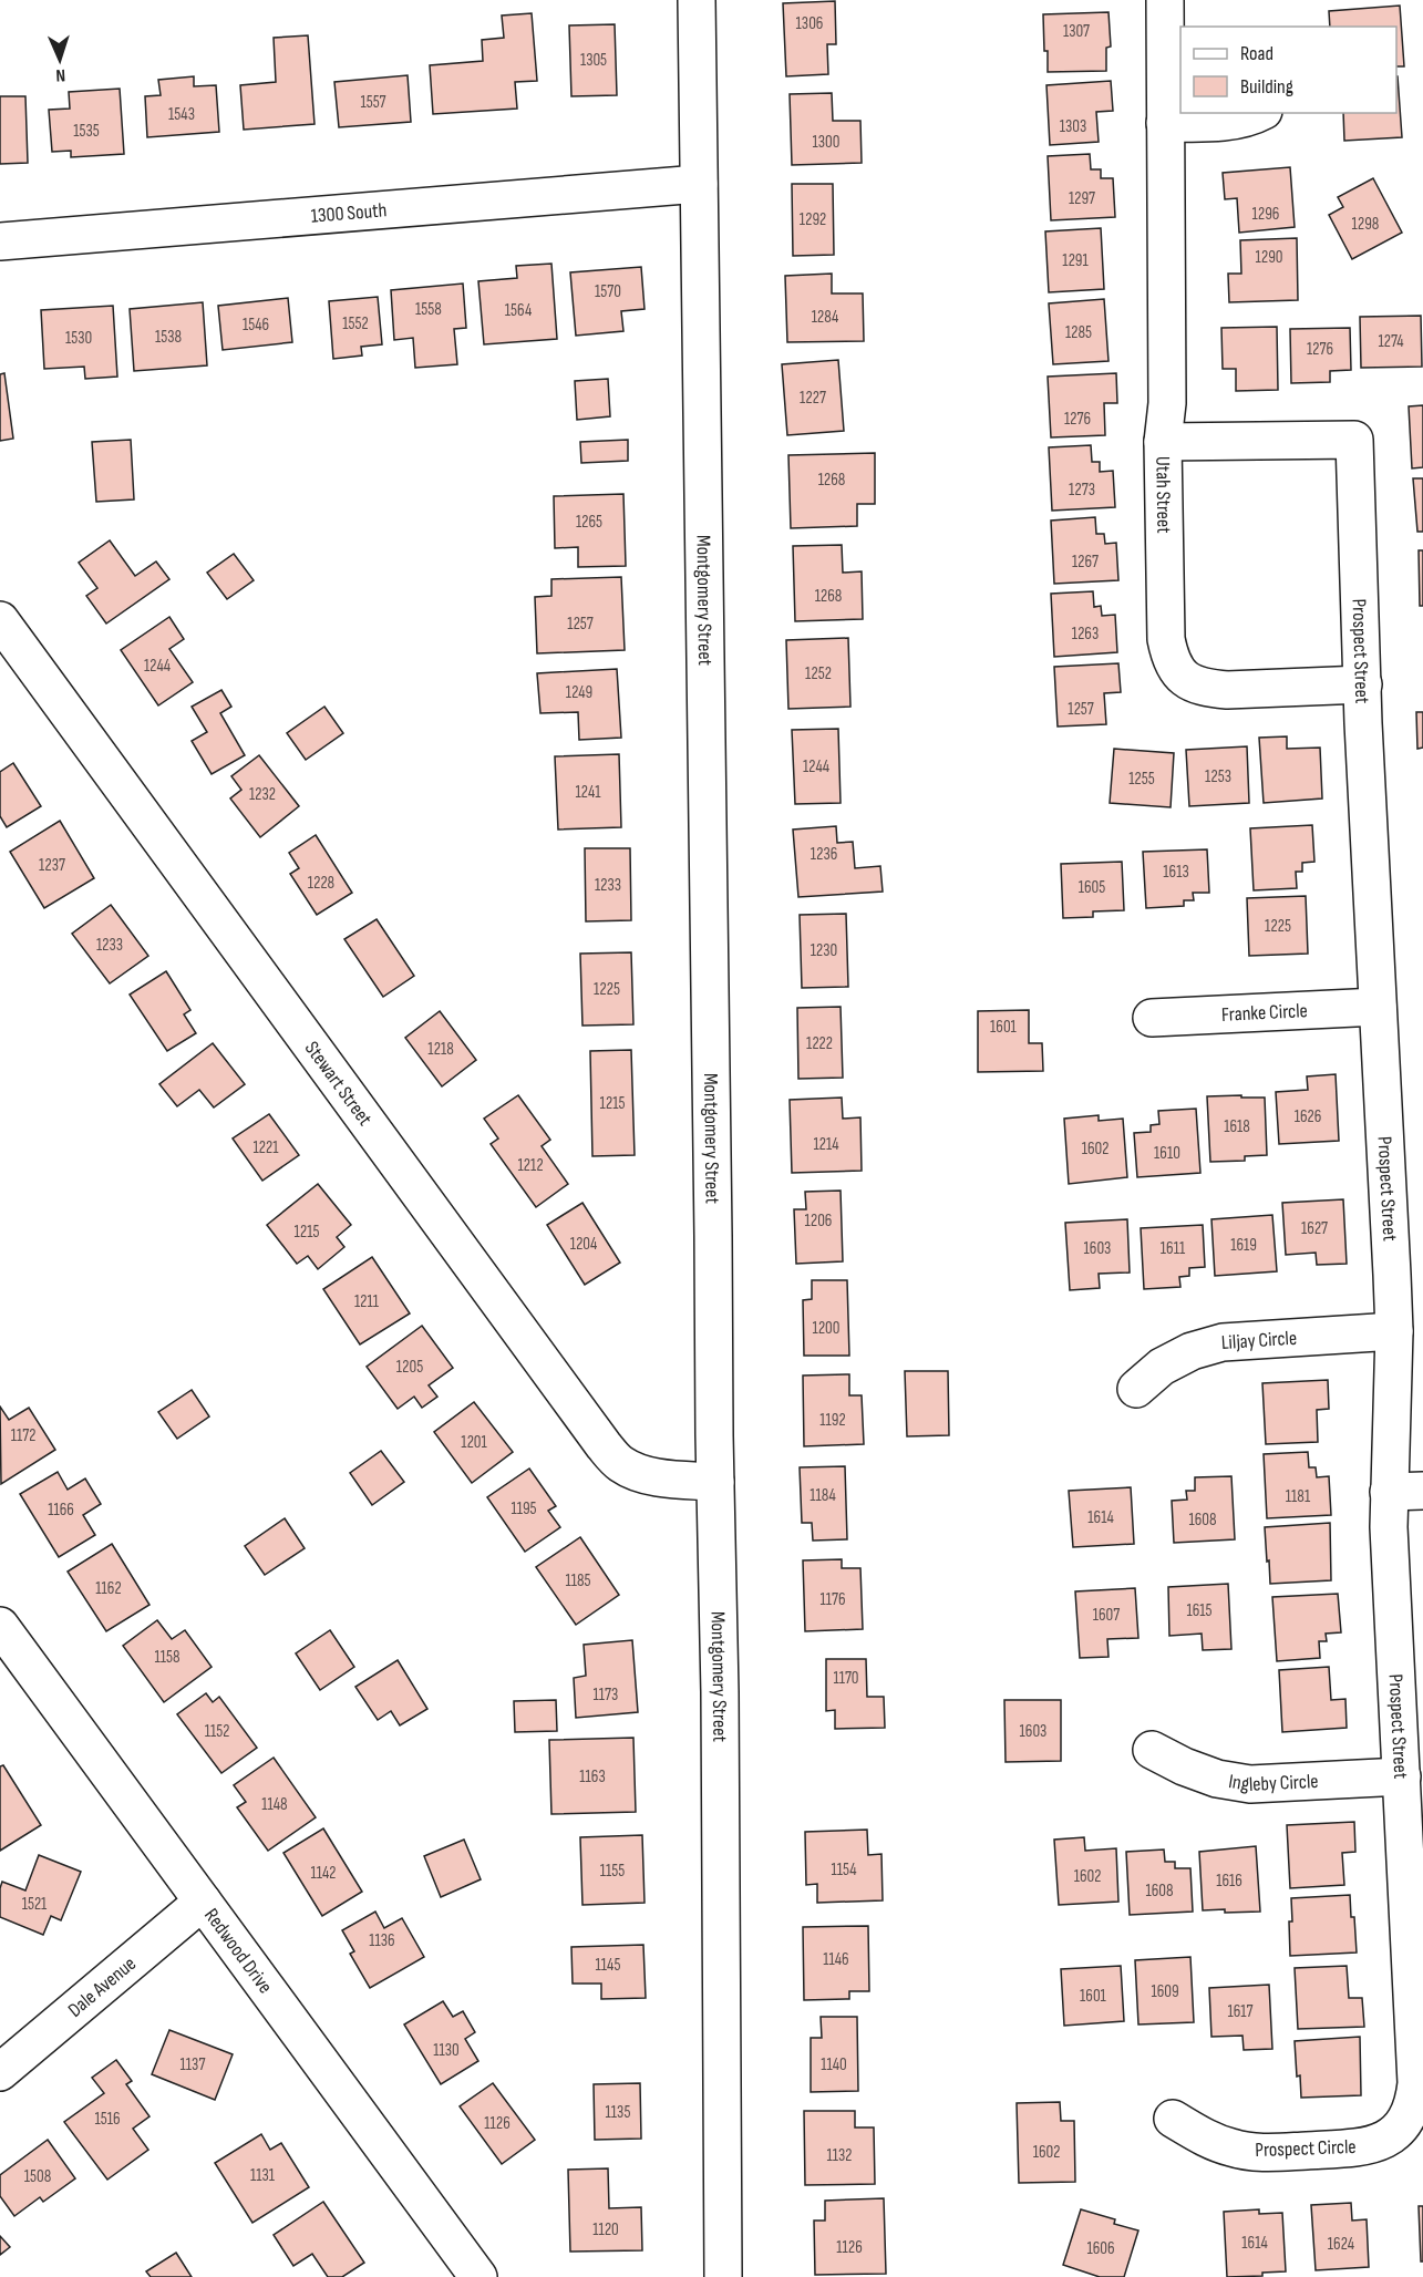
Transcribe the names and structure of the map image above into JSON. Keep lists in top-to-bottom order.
{
  "streets": {
    "street": [
      "1300 South",
      "Utah Street",
      "Montgomery Street",
      "Prospect Street",
      "Franke Circle",
      "Stewart Street",
      "Liljay Circle",
      "Ingleby Circle",
      "Redwood Drive",
      "Dale Avenue",
      "Prospect Circle"
    ]
  },
  "crossings": [
    ["1300 South", "Montgomery Street"],
    ["Utah Street", "Prospect Street"],
    ["Montgomery Street", "Stewart Street"],
    ["Prospect Street", "Franke Circle"],
    ["Prospect Street", "Liljay Circle"],
    ["Prospect Street", "Ingleby Circle"],
    ["Prospect Street", "Prospect Circle"],
    ["Redwood Drive", "Dale Avenue"]
  ],
  "house_numbers": [
    "1306",
    "1307",
    "1305",
    "1557",
    "1543",
    "1303",
    "1535",
    "1300",
    "1297",
    "1296",
    "1292",
    "1298",
    "1290",
    "1291",
    "1570",
    "1558",
    "1564",
    "1284",
    "1552",
    "1546",
    "1285",
    "1538",
    "1530",
    "1274",
    "1276",
    "1227",
    "1276",
    "1268",
    "1273",
    "1265",
    "1267",
    "1268",
    "1257",
    "1263",
    "1244",
    "1252",
    "1249",
    "1257",
    "1244",
    "1253",
    "1255",
    "1241",
    "1232",
    "1236",
    "1237",
    "1613",
    "1228",
    "1233",
    "1605",
    "1225",
    "1233",
    "1230",
    "1225",
    "1601",
    "1222",
    "1218",
    "1215",
    "1626",
    "1618",
    "1214",
    "1221",
    "1602",
    "1610",
    "1212",
    "1206",
    "1627",
    "1215",
    "1204",
    "1619",
    "1603",
    "1611",
    "1211",
    "1200",
    "1205",
    "1192",
    "1172",
    "1201",
    "1184",
    "1181",
    "1195",
    "1166",
    "1614",
    "1608",
    "1185",
    "1162",
    "1176",
    "1615",
    "1607",
    "1158",
    "1170",
    "1173",
    "1152",
    "1603",
    "1163",
    "1148",
    "1154",
    "1155",
    "1142",
    "1602",
    "1616",
    "1608",
    "1521",
    "1136",
    "1146",
    "1145",
    "1609",
    "1601",
    "1617",
    "1130",
    "1137",
    "1140",
    "1135",
    "1516",
    "1126",
    "1602",
    "1132",
    "1131",
    "1508",
    "1120",
    "1614",
    "1624",
    "1126",
    "1606"
  ],
  "legend": ["Road", "Building"],
  "north": "bottom"
}
